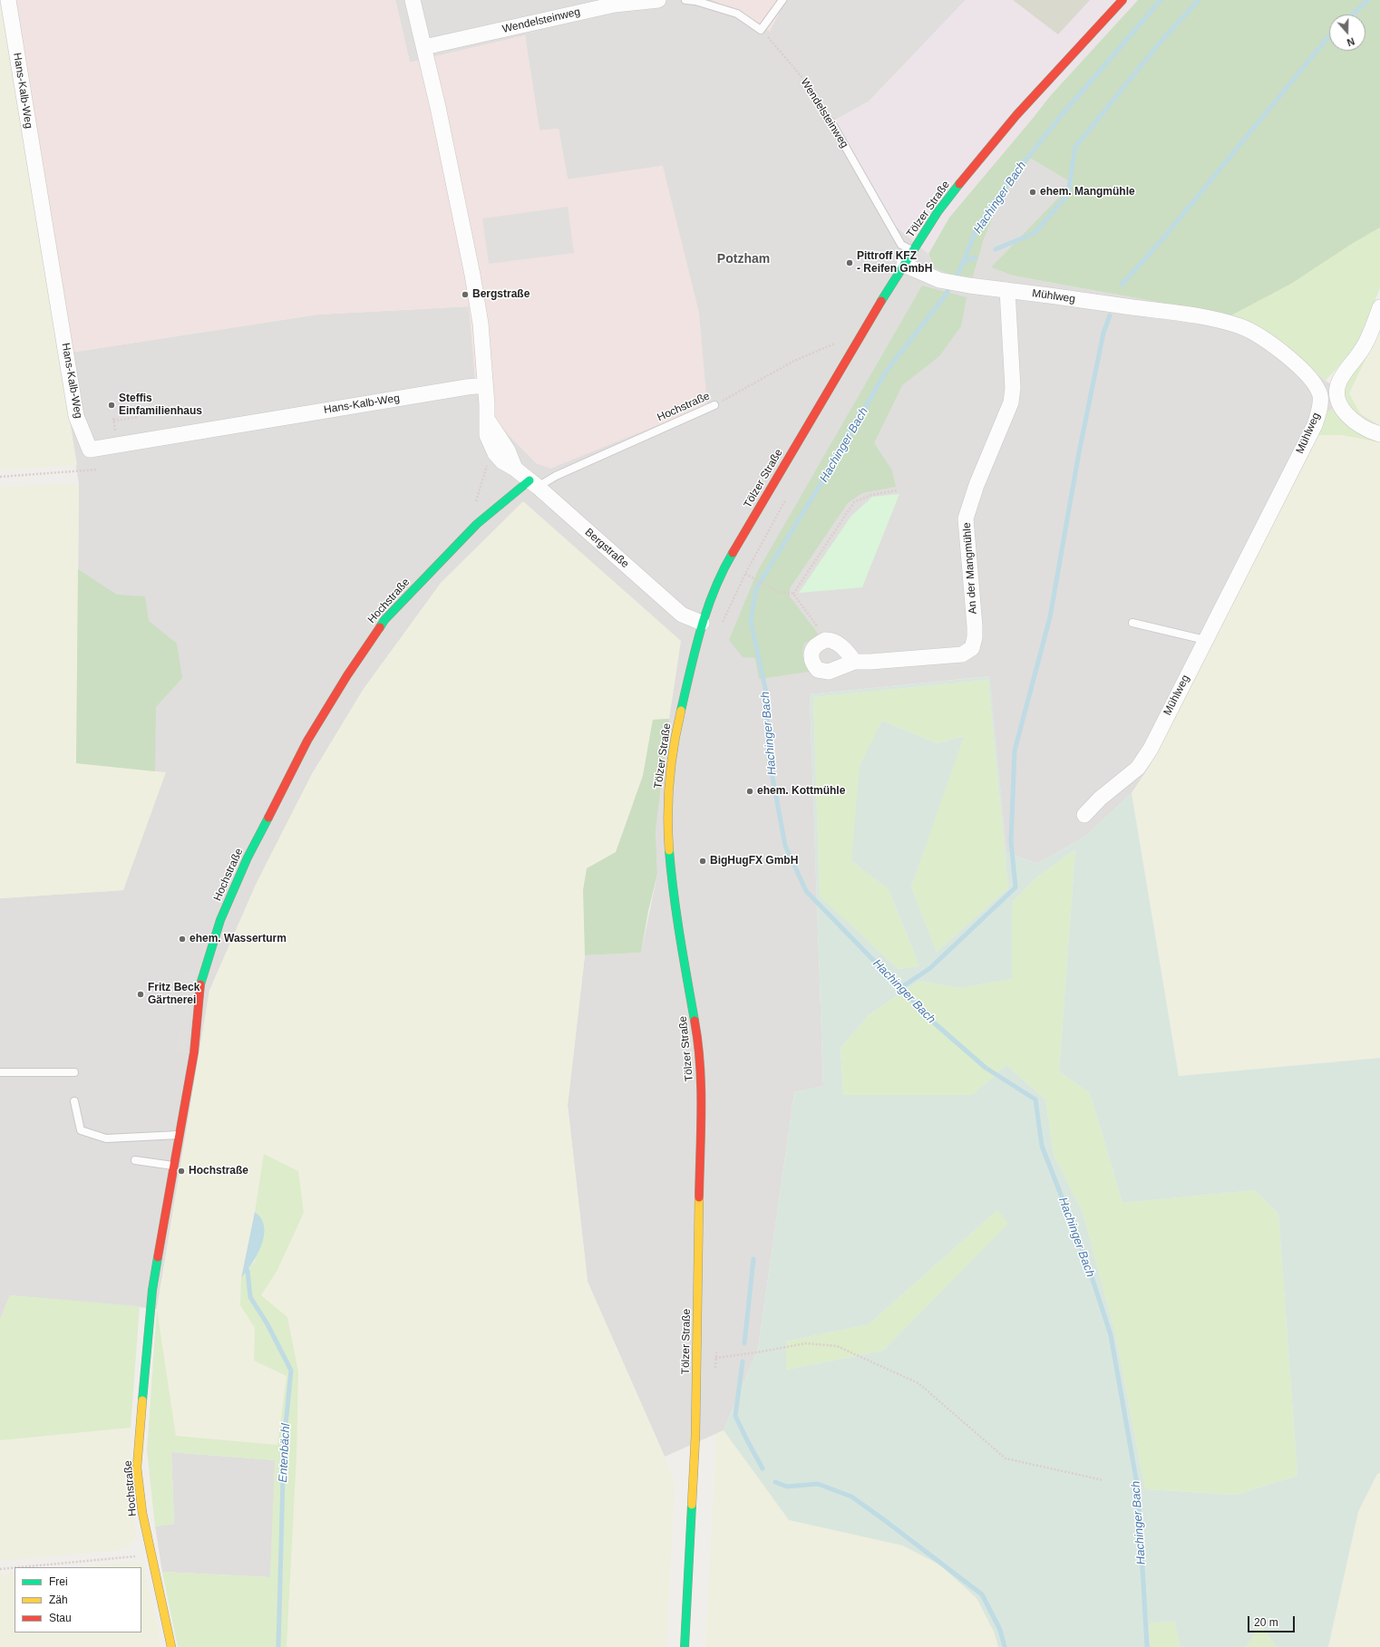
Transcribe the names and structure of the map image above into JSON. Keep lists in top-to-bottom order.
{
  "streets": {
    "main road": ["Tölzer Straße", "Hochstraße"],
    "street": [
      "Wendelsteinweg",
      "Hans-Kalb-Weg",
      "Mühlweg",
      "Bergstraße",
      "An der Mangmühle"
    ]
  },
  "crossings": [
    ["Wendelsteinweg", "Tölzer Straße"],
    ["Wendelsteinweg", "Bergstraße"],
    ["Hans-Kalb-Weg", "Bergstraße"],
    ["Tölzer Straße", "Mühlweg"],
    ["Tölzer Straße", "Bergstraße"],
    ["Mühlweg", "An der Mangmühle"],
    ["Hochstraße", "Bergstraße"]
  ],
  "districts": ["Potzham"],
  "water": ["Hachinger Bach", "Entenbächl"],
  "places": [
    "ehem. Mangmühle",
    "Pittroff KFZ - Reifen GmbH",
    "Bergstraße",
    "Steffis Einfamilienhaus",
    "ehem. Kottmühle",
    "BigHugFX GmbH",
    "ehem. Wasserturm",
    "Fritz Beck Gärtnerei",
    "Hochstraße"
  ],
  "legend": ["Frei", "Zäh", "Stau"],
  "scale_bar": "20 m",
  "north": "bottom"
}
